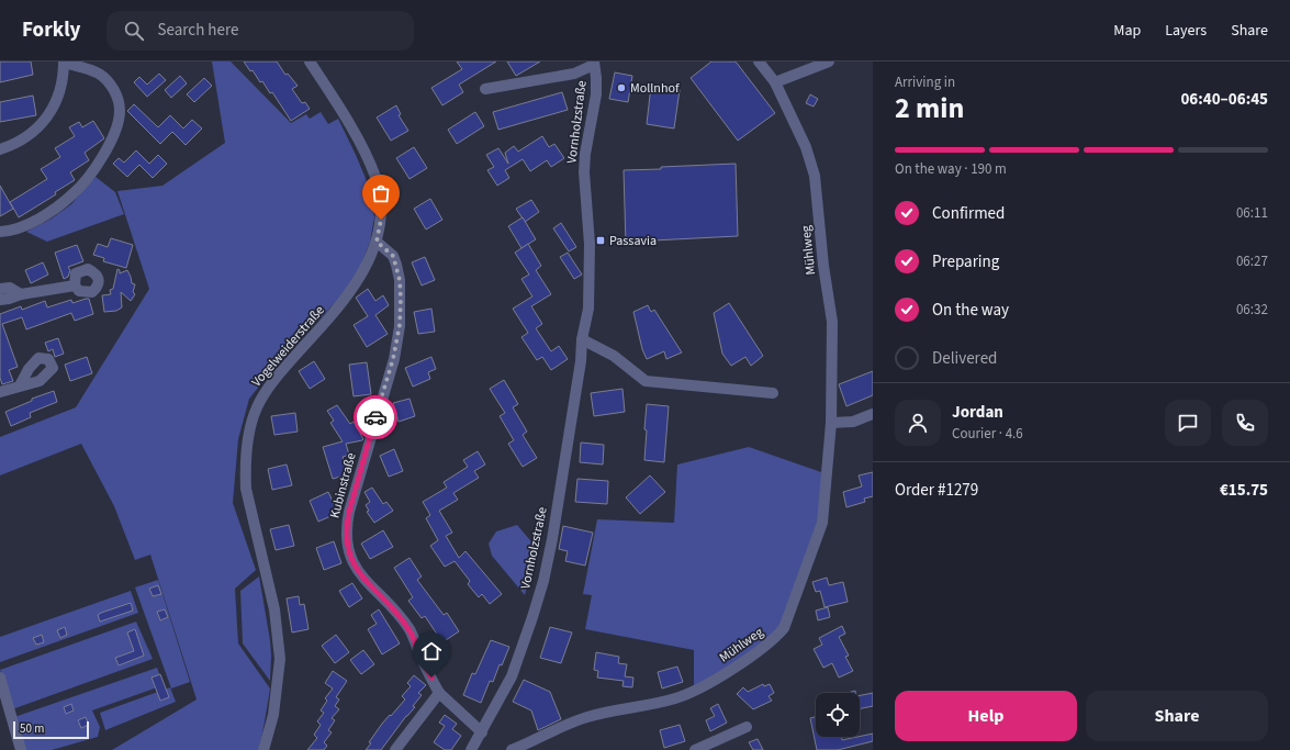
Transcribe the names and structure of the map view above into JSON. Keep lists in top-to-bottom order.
{
  "streets": {
    "street": [
      "Vornholzstraße",
      "Mühlweg",
      "Vogelweiderstraße",
      "Kubinstraße"
    ]
  },
  "crossings": [
    ["Vornholzstraße", "Kubinstraße"],
    ["Vogelweiderstraße", "Kubinstraße"]
  ],
  "places": {
    "other": ["Mollnhof"],
    "transit": ["Passavia"]
  },
  "scale_bar": "50 m",
  "page": {
    "header": "Forkly",
    "search": "Search here",
    "nav": ["Map", "Layers", "Share"],
    "heading": ["2 min", "Arriving in", "06:40–06:45"],
    "panel": [
      "Jordan",
      "Courier · 4.6",
      "Order #1279",
      "€15.75"
    ],
    "bar": "On the way · 190 m",
    "list": [
      ["Confirmed", "06:11"],
      ["Preparing", "06:27"],
      ["On the way", "06:32"],
      "Delivered"
    ],
    "buttons": ["Help", "Share"],
    "scale": "50 m"
  }
}
